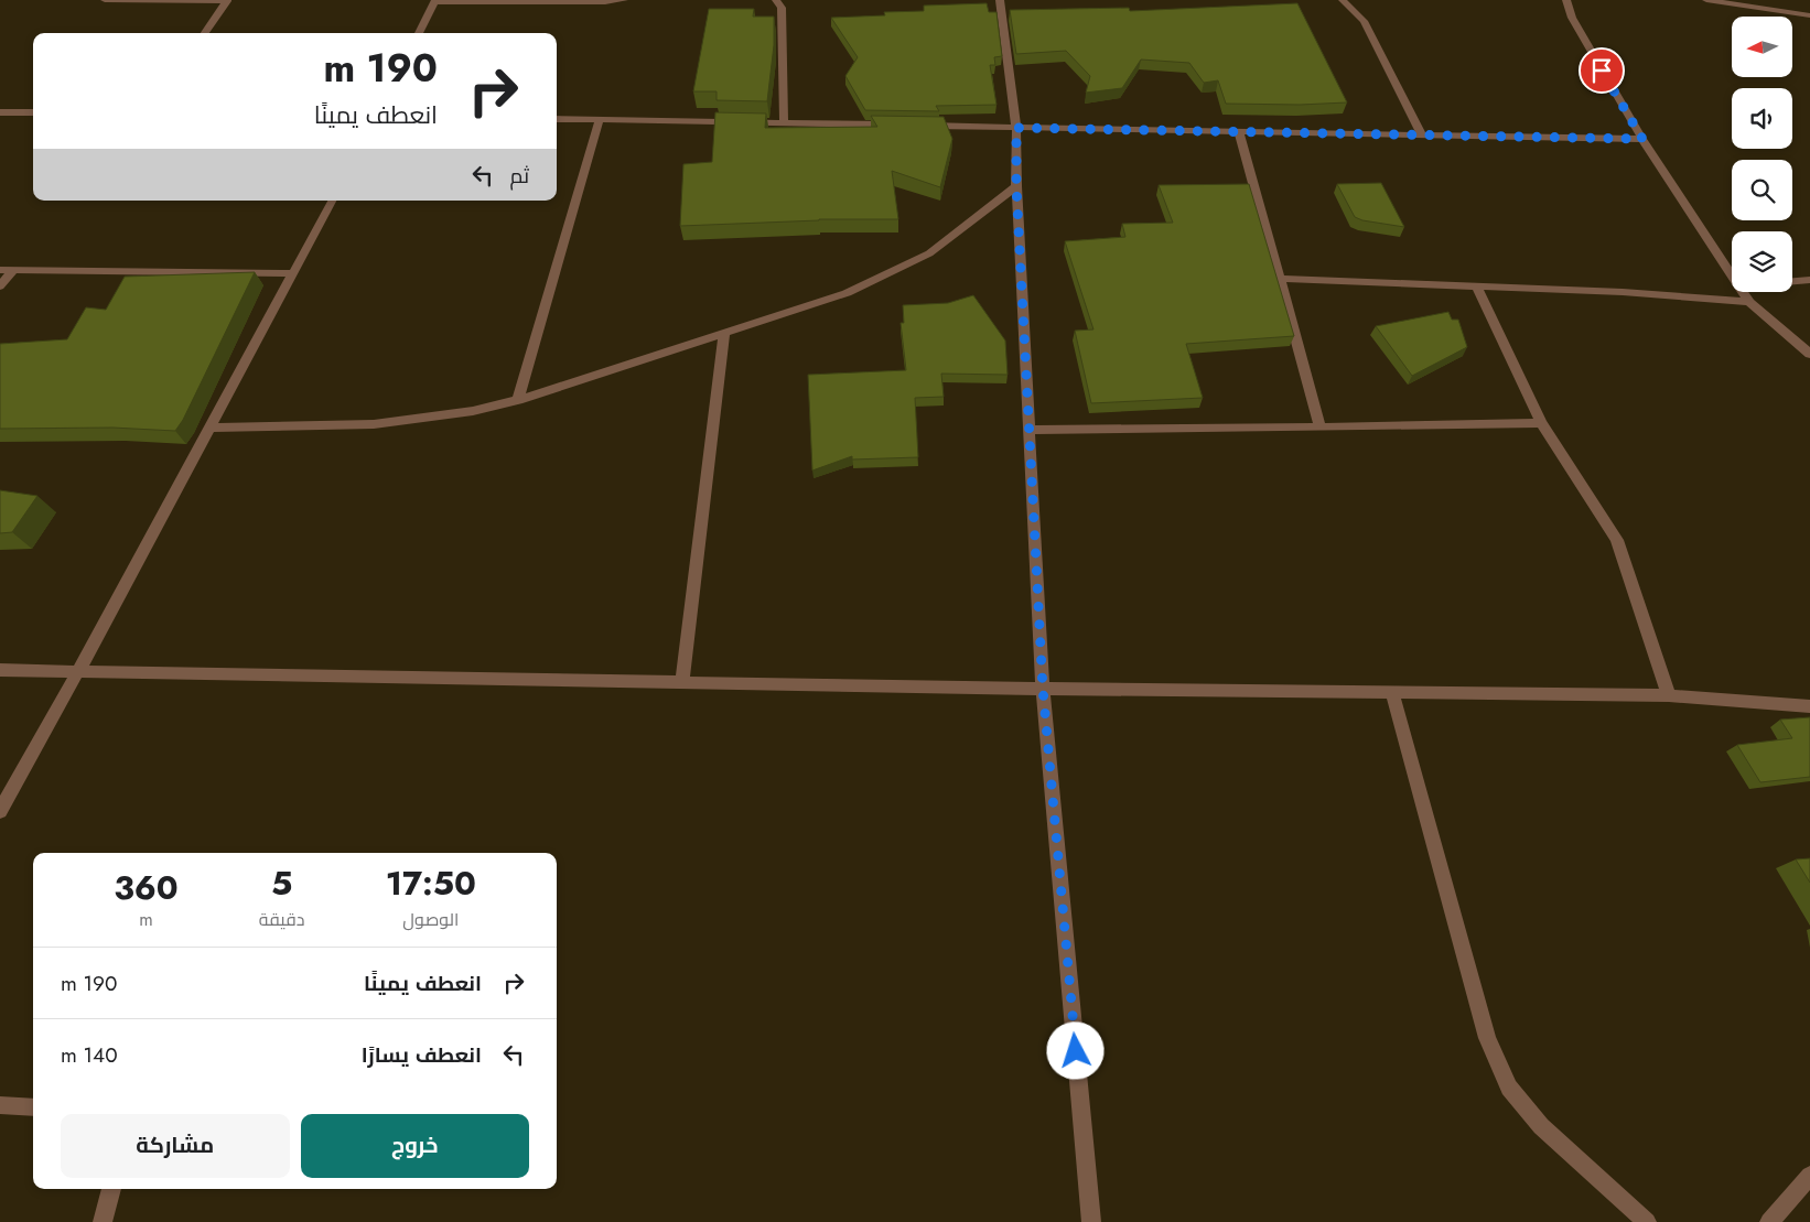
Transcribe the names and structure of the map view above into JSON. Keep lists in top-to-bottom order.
{
  "north": "left",
  "page": {
    "turn": ["190 m", "انعطف يمينًا"],
    "then": "ثم",
    "eta": [
      "17:50",
      "الوصول",
      "5",
      "دقيقة",
      "360",
      "m"
    ],
    "list": [
      {
        "name": "انعطف يمينًا",
        "value": "190 m"
      },
      {
        "name": "انعطف يسارًا",
        "value": "140 m"
      }
    ],
    "buttons": ["خروج", "مشاركة"]
  }
}
